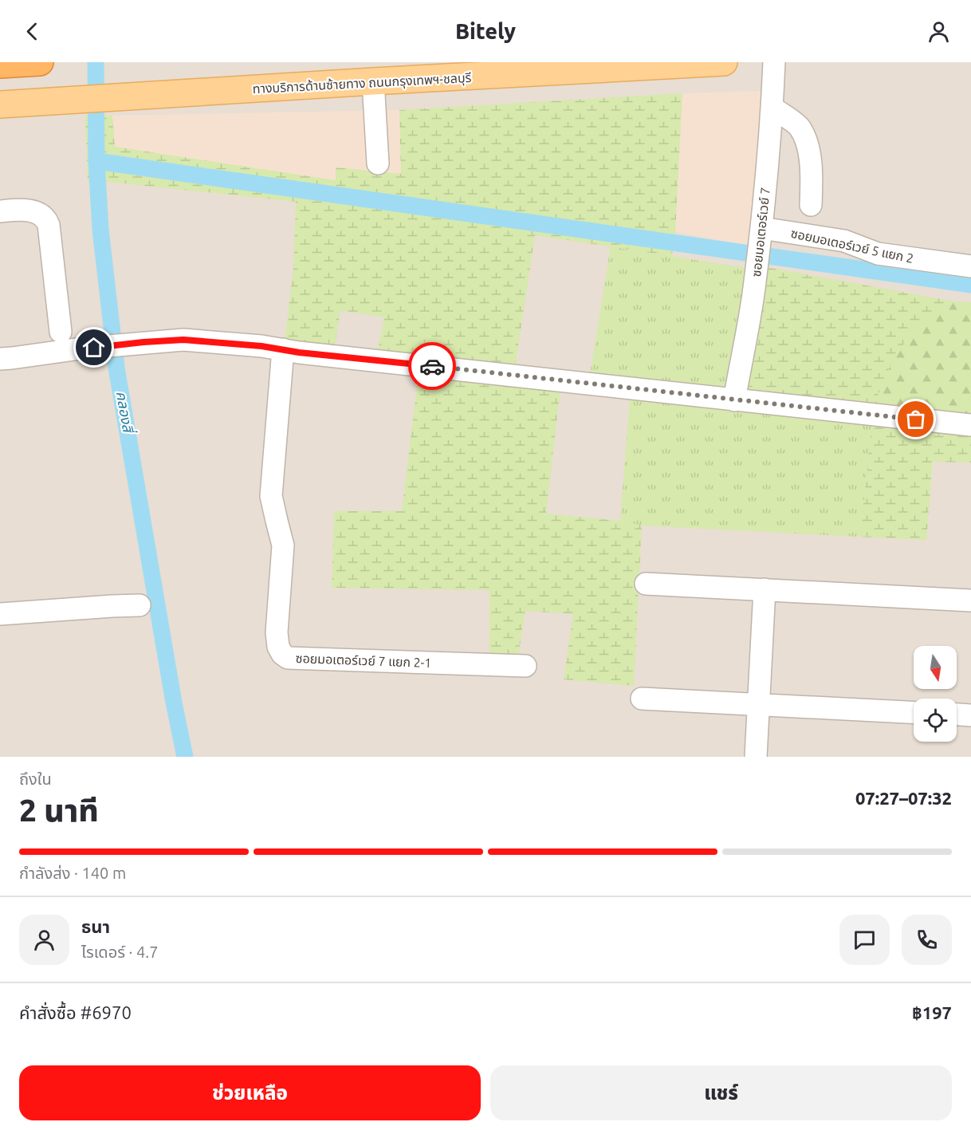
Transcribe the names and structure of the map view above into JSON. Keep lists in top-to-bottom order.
{
  "streets": {
    "main road": ["ทางบริการด้านซ้ายทาง ถนนกรุงเทพฯ-ชลบุรี"],
    "street": ["ซอยมอเตอร์เวย์ 7", "ซอยมอเตอร์เวย์ 5 แยก 2", "ซอยมอเตอร์เวย์ 7 แยก 2-1"]
  },
  "crossings": [
    ["ซอยมอเตอร์เวย์ 7", "ซอยมอเตอร์เวย์ 5 แยก 2"]
  ],
  "water": ["คลองสี่"],
  "north": "bottom",
  "page": {
    "header": "Bitely",
    "heading": ["2 นาที", "ถึงใน", "07:27–07:32"],
    "panel": [
      "ธนา",
      "ไรเดอร์ · 4.7",
      "คำสั่งซื้อ #6970",
      "฿197"
    ],
    "bar": "กำลังส่ง · 140 m",
    "buttons": ["ช่วยเหลือ", "แชร์"]
  }
}
